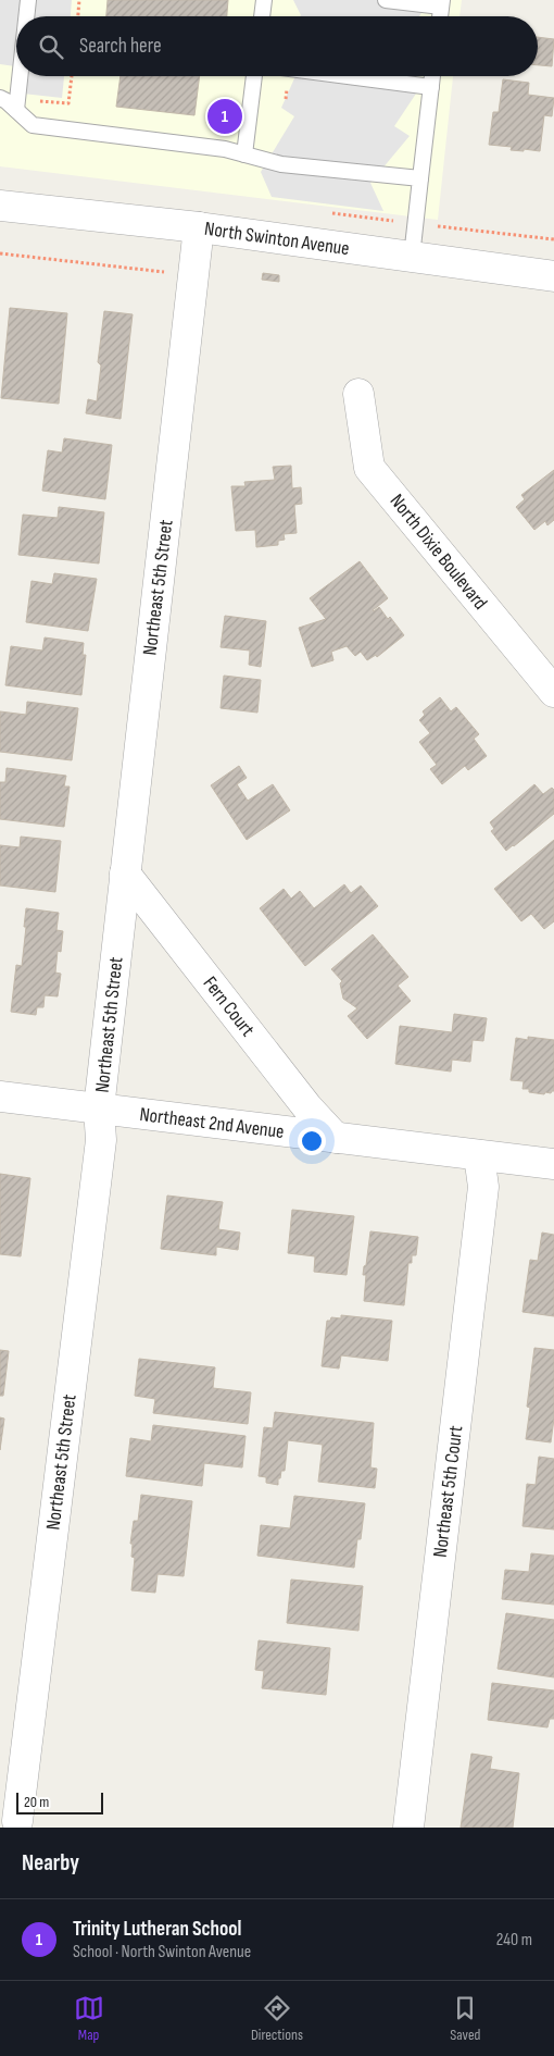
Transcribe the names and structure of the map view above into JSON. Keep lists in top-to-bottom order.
{
  "streets": {
    "street": [
      "North Swinton Avenue",
      "North Dixie Boulevard",
      "Northeast 5th Street",
      "Fern Court",
      "Northeast 2nd Avenue",
      "Northeast 5th Court"
    ]
  },
  "crossings": [
    ["North Swinton Avenue", "Northeast 5th Street"],
    ["Northeast 5th Street", "Fern Court"],
    ["Northeast 5th Street", "Northeast 2nd Avenue"],
    ["Fern Court", "Northeast 2nd Avenue"],
    ["Northeast 2nd Avenue", "Northeast 5th Court"]
  ],
  "scale_bar": "20 m",
  "page": {
    "search": "Search here",
    "pins": "1",
    "scale": "20 m",
    "heading": "Nearby",
    "list": [
      {
        "mark": "1",
        "name": "Trinity Lutheran School",
        "note": "School · North Swinton Avenue",
        "value": "240 m"
      }
    ],
    "nav": ["Map", "Directions", "Saved"]
  }
}
